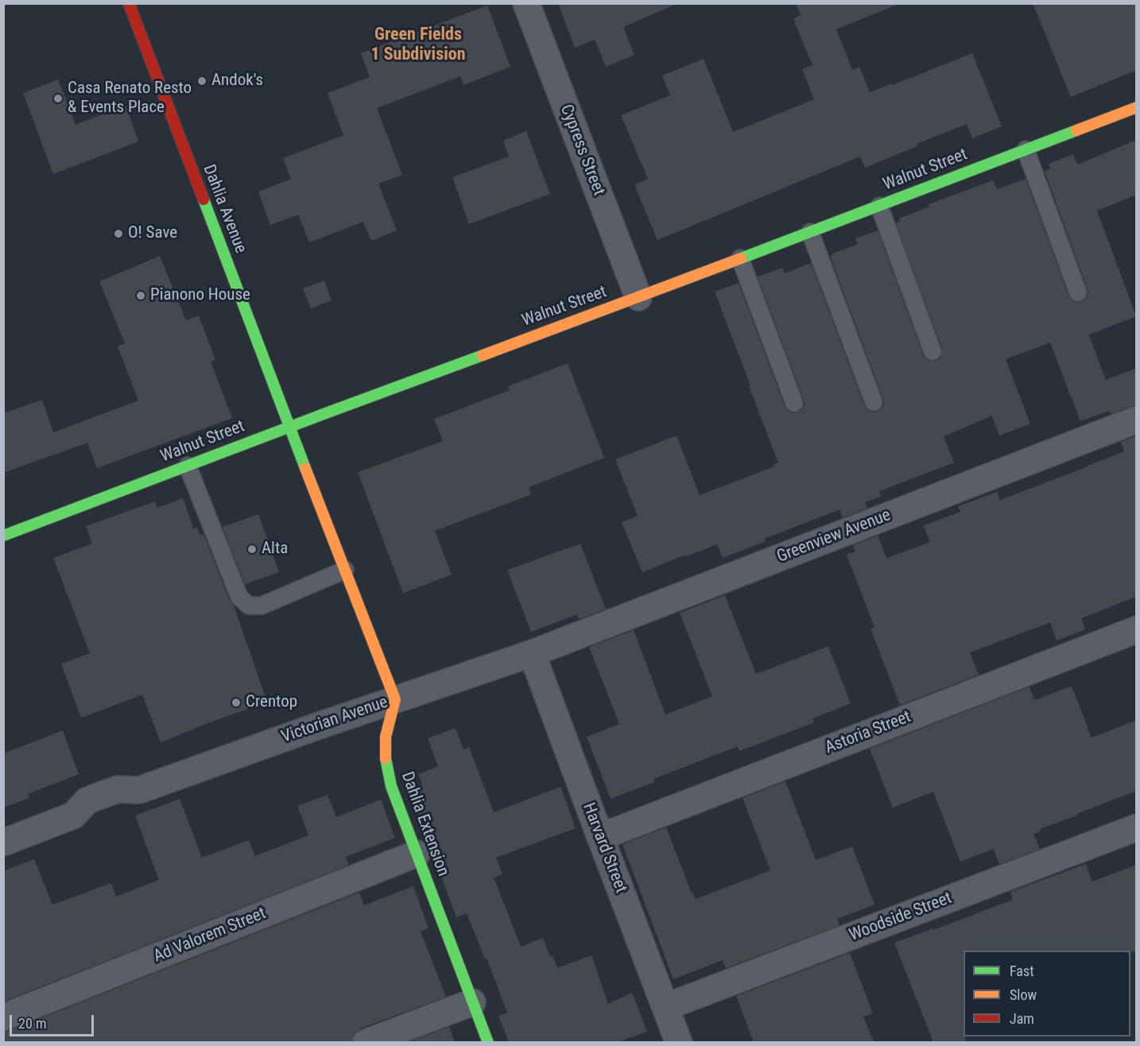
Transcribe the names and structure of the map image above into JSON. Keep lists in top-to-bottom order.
{
  "streets": {
    "street": [
      "Cypress Street",
      "Walnut Street",
      "Dahlia Avenue",
      "Greenview Avenue",
      "Victorian Avenue",
      "Astoria Street",
      "Dahlia Extension",
      "Harvard Street",
      "Woodside Street",
      "Ad Valorem Street"
    ]
  },
  "crossings": [
    ["Cypress Street", "Walnut Street"],
    ["Walnut Street", "Dahlia Avenue"],
    ["Greenview Avenue", "Victorian Avenue"],
    ["Greenview Avenue", "Harvard Street"],
    ["Victorian Avenue", "Dahlia Extension"],
    ["Victorian Avenue", "Harvard Street"],
    ["Astoria Street", "Harvard Street"],
    ["Dahlia Extension", "Ad Valorem Street"],
    ["Harvard Street", "Woodside Street"]
  ],
  "districts": ["Green Fields 1 Subdivision"],
  "places": [
    "Andok's",
    "Casa Renato Resto & Events Place",
    "O! Save",
    "Pianono House",
    "Alta",
    "Crentop"
  ],
  "legend": ["Fast", "Slow", "Jam"],
  "scale_bar": "20 m"
}
